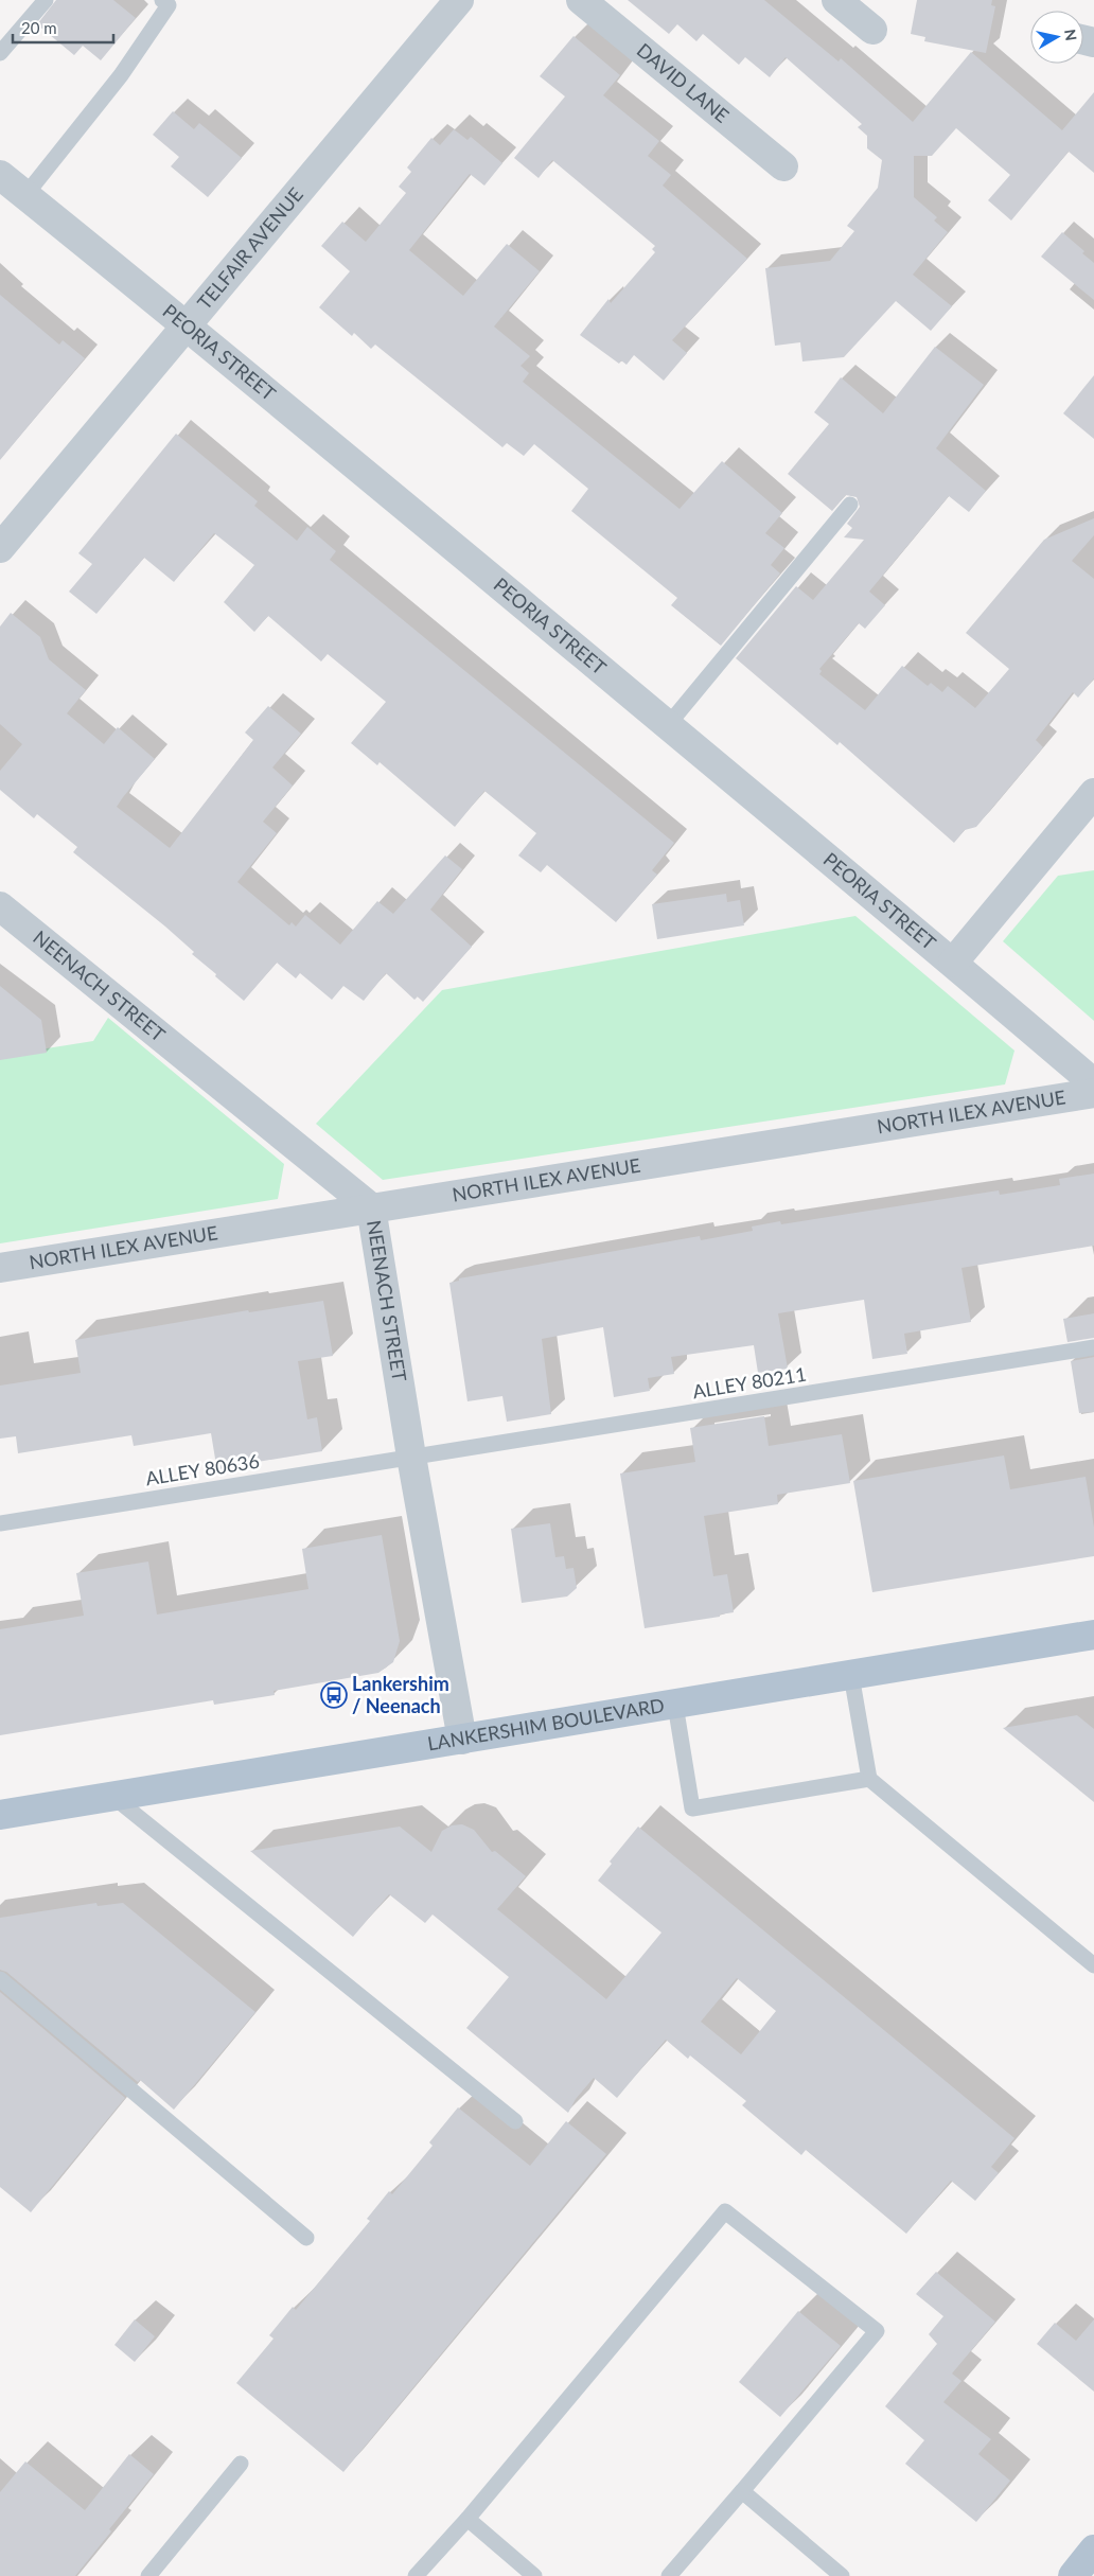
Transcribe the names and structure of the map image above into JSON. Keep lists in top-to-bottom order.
{
  "streets": {
    "main road": ["LANKERSHIM BOULEVARD"],
    "street": [
      "DAVID LANE",
      "TELFAIR AVENUE",
      "PEORIA STREET",
      "NEENACH STREET",
      "NORTH ILEX AVENUE"
    ],
    "lane": ["ALLEY 80211", "ALLEY 80636"]
  },
  "crossings": [
    ["TELFAIR AVENUE", "PEORIA STREET"],
    ["NEENACH STREET", "NORTH ILEX AVENUE"],
    ["NEENACH STREET", "ALLEY 80211"],
    ["NEENACH STREET", "ALLEY 80636"],
    ["NEENACH STREET", "LANKERSHIM BOULEVARD"],
    ["ALLEY 80211", "ALLEY 80636"]
  ],
  "places": {
    "bus stop": ["Lankershim / Neenach"]
  },
  "scale_bar": "20 m",
  "north": "right"
}
